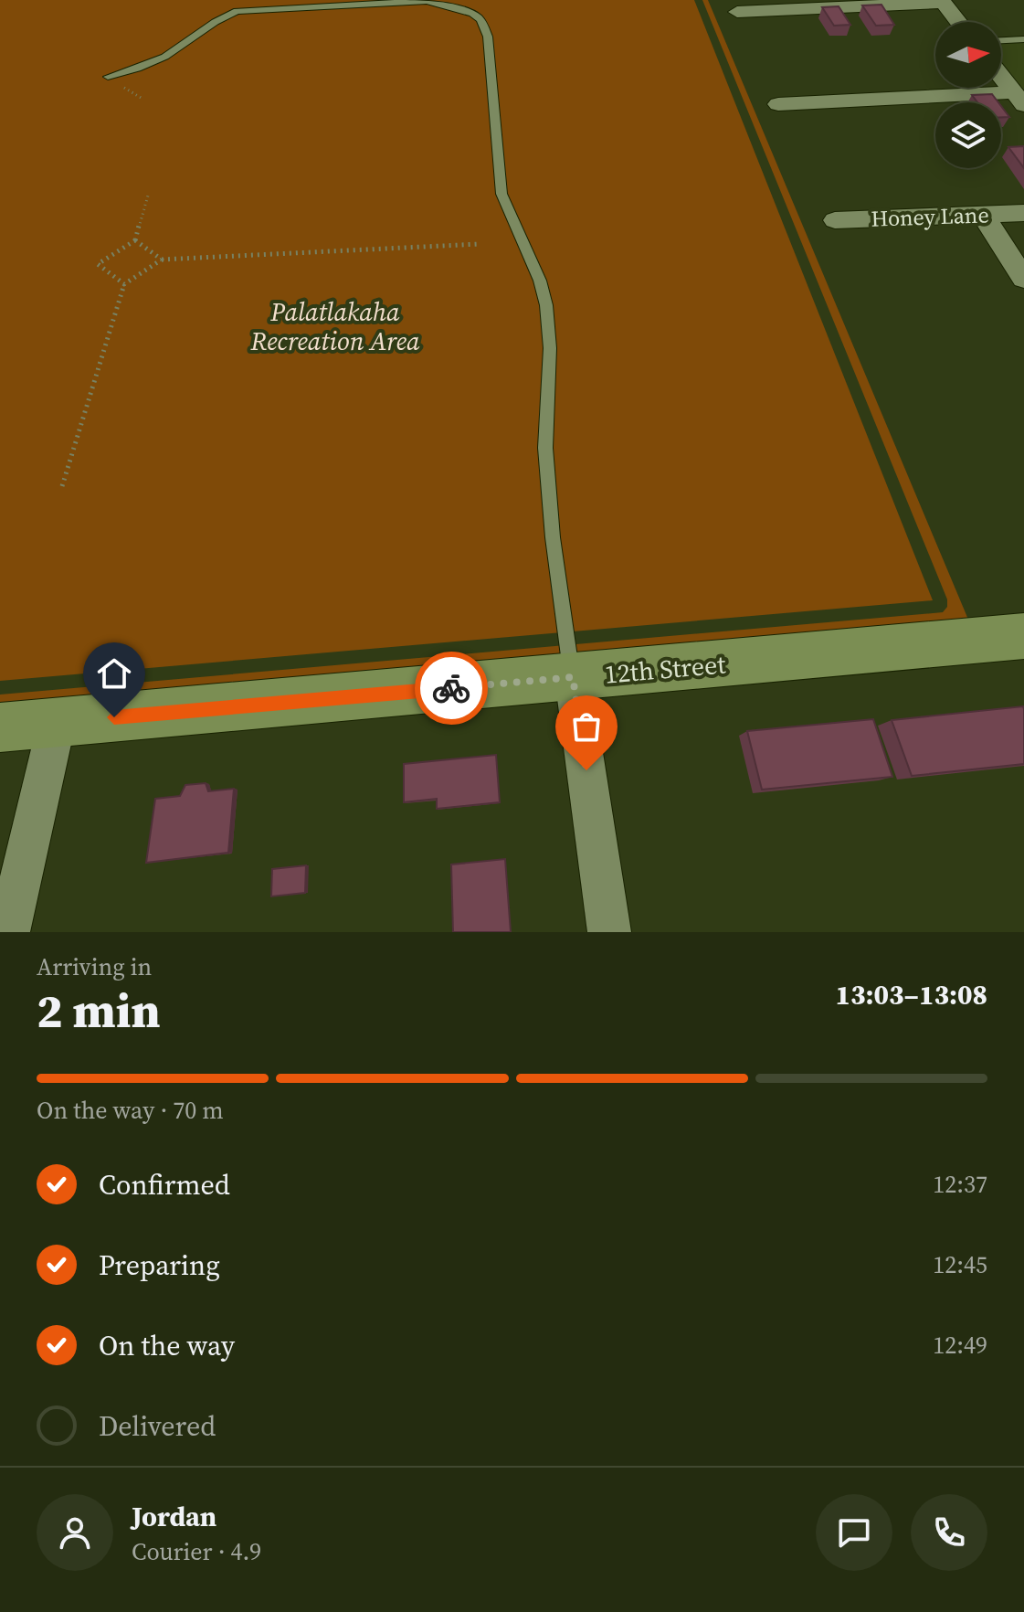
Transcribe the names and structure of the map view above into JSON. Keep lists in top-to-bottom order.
{
  "streets": {
    "main road": ["12th Street"],
    "street": ["Honey Lane"]
  },
  "parks": ["Palatlakaha Recreation Area"],
  "north": "right",
  "page": {
    "heading": ["2 min", "Arriving in", "13:03–13:08"],
    "panel": ["Jordan", "Courier · 4.9"],
    "bar": "On the way · 70 m",
    "list": [
      ["Confirmed", "12:37"],
      ["Preparing", "12:45"],
      ["On the way", "12:49"],
      "Delivered"
    ]
  }
}
